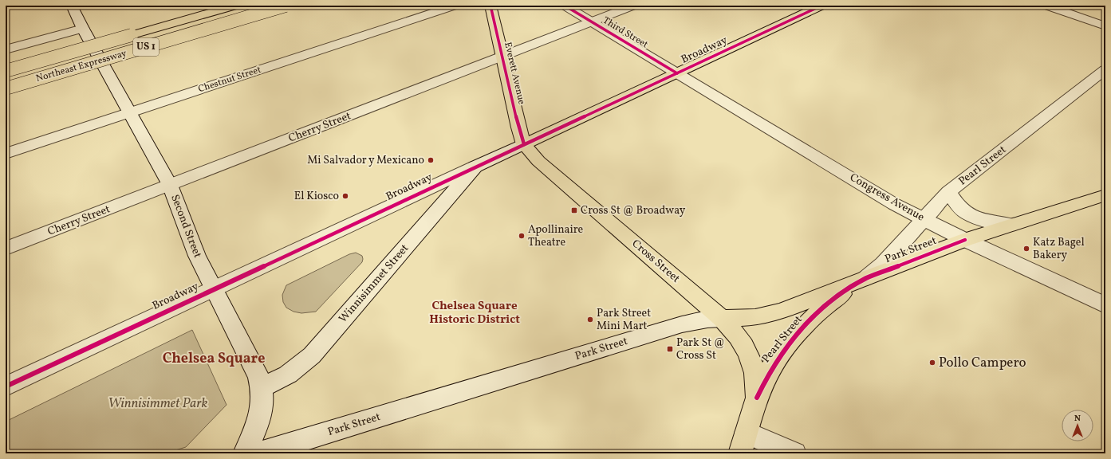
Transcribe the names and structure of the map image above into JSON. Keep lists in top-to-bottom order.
{
  "streets": {
    "main road": [
      "US 1",
      "Broadway",
      "Northeast Expressway",
      "Everett Avenue",
      "Pearl Street",
      "Park Street",
      "Cross Street"
    ],
    "street": [
      "Third Street",
      "Chestnut Street",
      "Cherry Street",
      "Congress Avenue",
      "Second Street",
      "Winnisimmet Street"
    ]
  },
  "crossings": [
    ["Third Street", "Broadway"],
    ["Third Street", "Cherry Street"],
    ["Third Street", "Congress Avenue"],
    ["Broadway", "Everett Avenue"],
    ["Broadway", "Congress Avenue"],
    ["Broadway", "Second Street"],
    ["Broadway", "Cross Street"],
    ["Broadway", "Winnisimmet Street"],
    ["Everett Avenue", "Cherry Street"],
    ["Everett Avenue", "Cross Street"],
    ["Chestnut Street", "Second Street"],
    ["Cherry Street", "Second Street"],
    ["Pearl Street", "Congress Avenue"],
    ["Pearl Street", "Park Street"],
    ["Pearl Street", "Cross Street"],
    ["Congress Avenue", "Park Street"],
    ["Second Street", "Winnisimmet Street"],
    ["Park Street", "Cross Street"]
  ],
  "districts": ["Chelsea Square Historic District", "Chelsea Square"],
  "parks": ["Winnisimmet Park"],
  "places": {
    "other": [
      "Mi Salvador y Mexicano",
      "El Kiosco",
      "Apollinaire Theatre",
      "Katz Bagel Bakery",
      "Park Street Mini Mart",
      "Pollo Campero"
    ],
    "transit": ["Cross St @ Broadway", "Park St @ Cross St"]
  },
  "north": "top"
}
